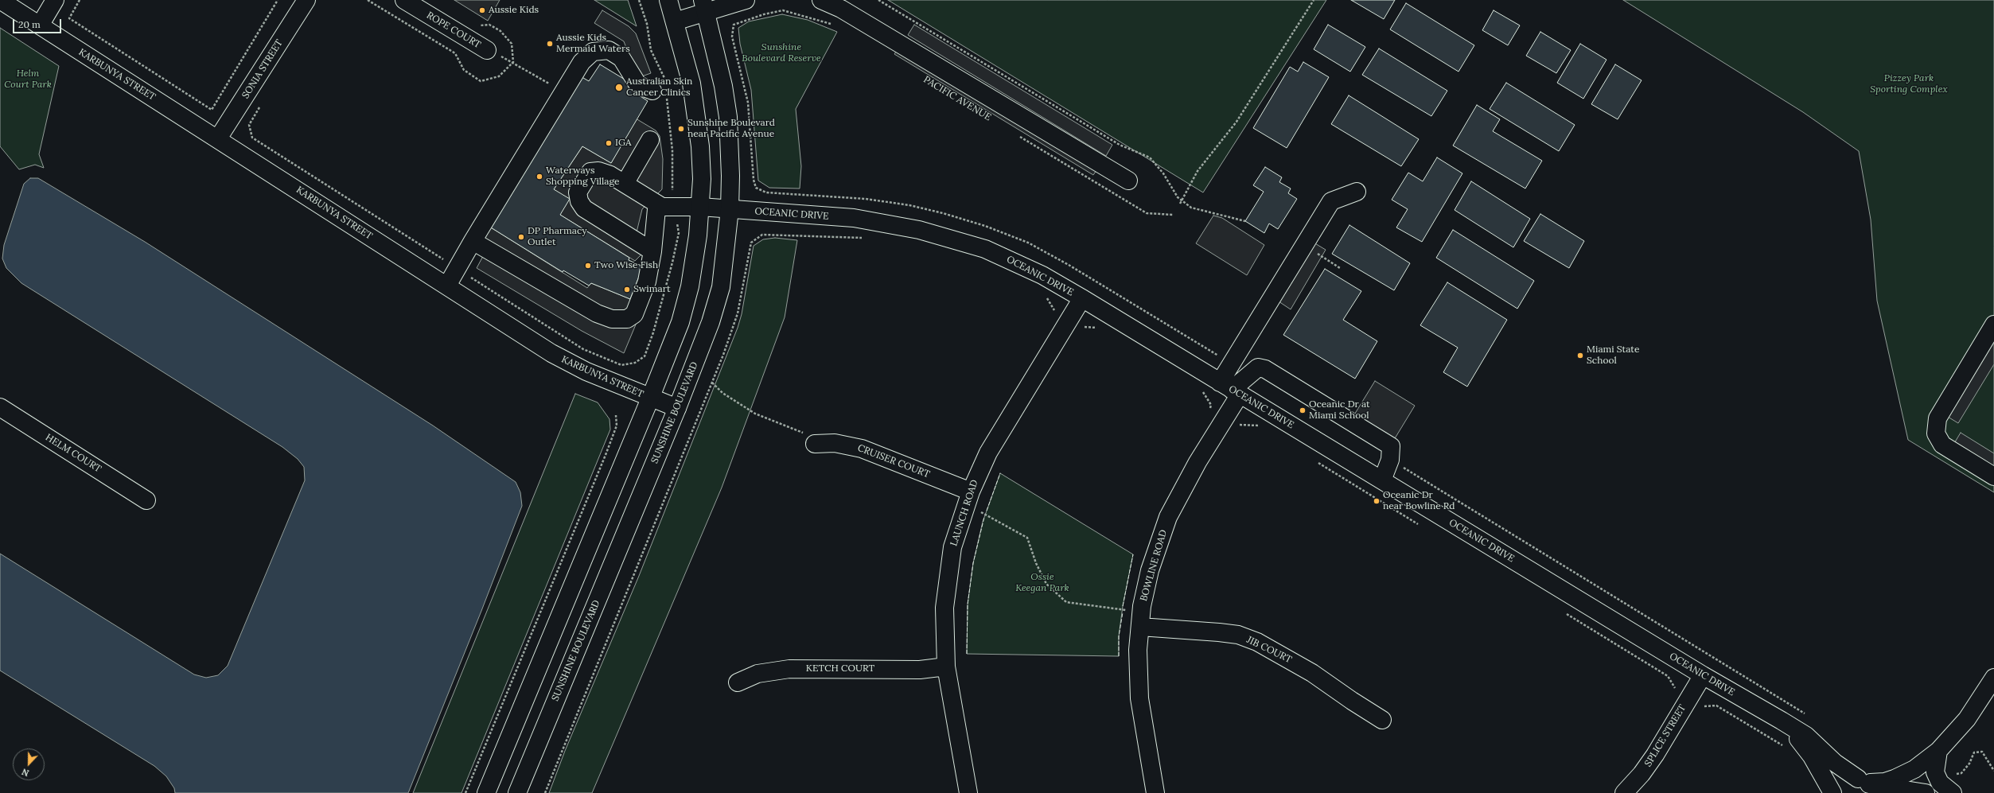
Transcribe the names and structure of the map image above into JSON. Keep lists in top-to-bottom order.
{
  "streets": {
    "street": [
      "ROPE COURT",
      "SONIA STREET",
      "KARBUNYA STREET",
      "PACIFIC AVENUE",
      "OCEANIC DRIVE",
      "SUNSHINE BOULEVARD",
      "HELM COURT",
      "CRUISER COURT",
      "LAUNCH ROAD",
      "BOWLINE ROAD",
      "JIB COURT",
      "KETCH COURT",
      "SPLICE STREET"
    ]
  },
  "crossings": [
    ["SONIA STREET", "KARBUNYA STREET"],
    ["KARBUNYA STREET", "SUNSHINE BOULEVARD"],
    ["OCEANIC DRIVE", "SUNSHINE BOULEVARD"],
    ["OCEANIC DRIVE", "LAUNCH ROAD"],
    ["OCEANIC DRIVE", "BOWLINE ROAD"],
    ["OCEANIC DRIVE", "SPLICE STREET"],
    ["CRUISER COURT", "LAUNCH ROAD"],
    ["LAUNCH ROAD", "KETCH COURT"],
    ["BOWLINE ROAD", "JIB COURT"]
  ],
  "parks": [
    "Sunshine Boulevard Reserve",
    "Helm Court Park",
    "Pizzey Park Sporting Complex",
    "Ossie Keegan Park"
  ],
  "places": [
    "Aussie Kids",
    "Aussie Kids Mermaid Waters",
    "Australian Skin Cancer Clinics",
    "Sunshine Boulevard near Pacific Avenue",
    "IGA",
    "Waterways Shopping Village",
    "DP Pharmacy Outlet",
    "Two Wise Fish",
    "Swimart",
    "Miami State School",
    "Oceanic Dr at Miami School",
    "Oceanic Dr near Bowline Rd"
  ],
  "scale_bar": "20 m",
  "north": "bottom"
}
